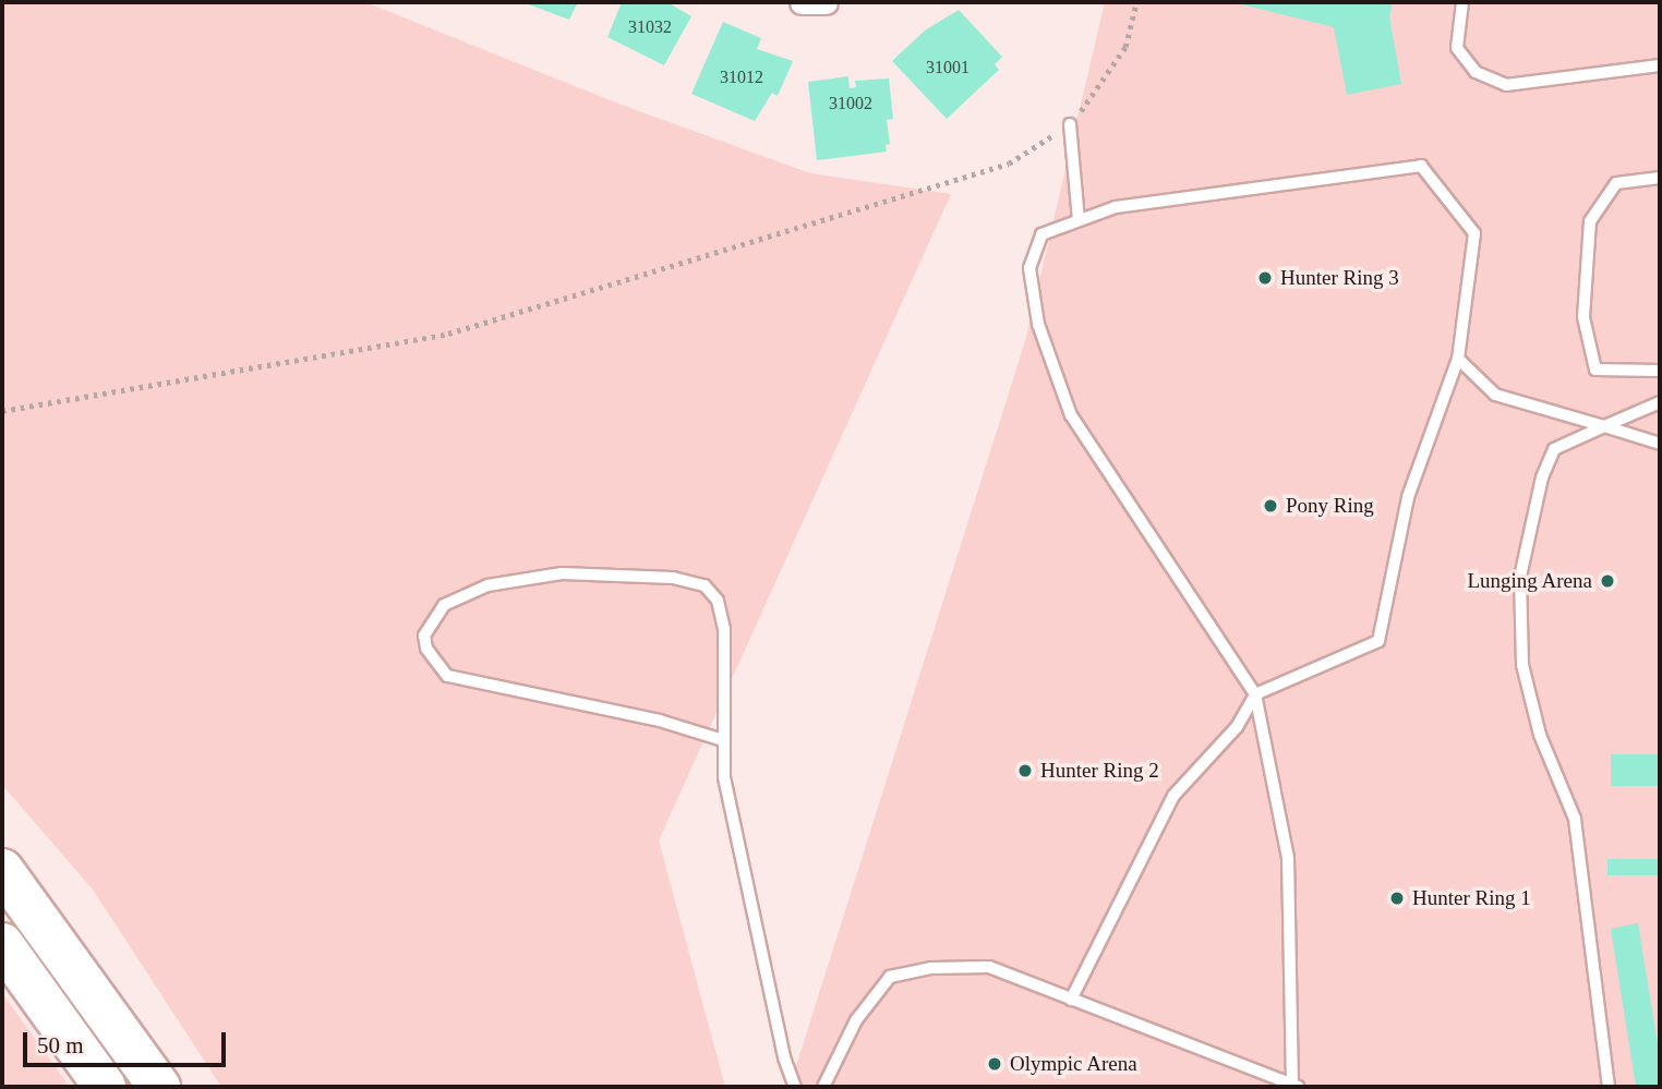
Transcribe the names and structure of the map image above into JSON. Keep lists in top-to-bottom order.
{
  "places": [
    "Hunter Ring 3",
    "Pony Ring",
    "Lunging Arena",
    "Hunter Ring 2",
    "Hunter Ring 1",
    "Olympic Arena"
  ],
  "house_numbers": [
    "31032",
    "31001",
    "31012",
    "31002"
  ],
  "scale_bar": "50 m"
}
